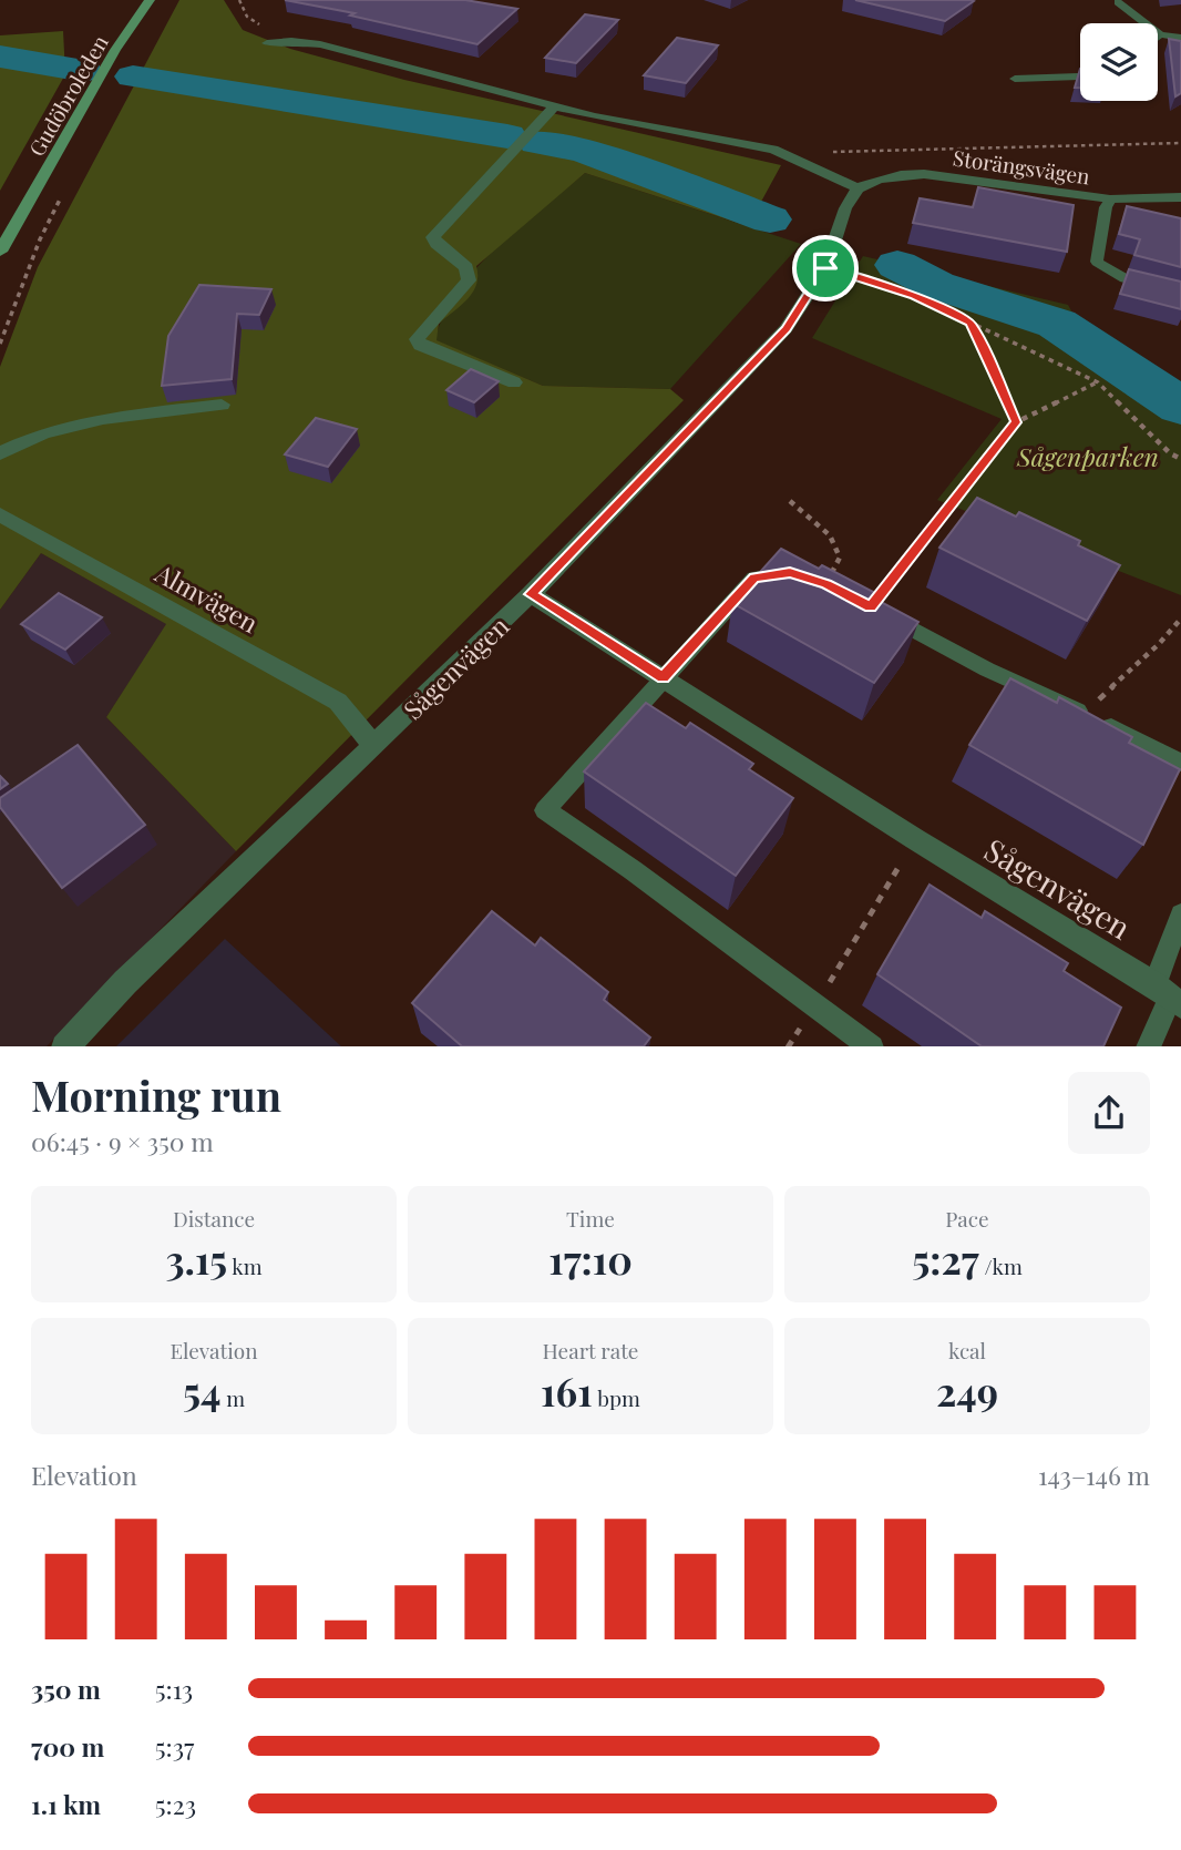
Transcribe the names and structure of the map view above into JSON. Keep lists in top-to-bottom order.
{
  "streets": {
    "main road": ["Gudöbroleden"],
    "street": ["Storängsvägen", "Almvägen", "Sågenvägen"]
  },
  "crossings": [
    ["Storängsvägen", "Sågenvägen"],
    ["Almvägen", "Sågenvägen"]
  ],
  "parks": ["Sågenparken"],
  "page": {
    "heading": ["Morning run", "06:45 · 9 × 350 m"],
    "stats": [
      ["Distance", "3.15 km"],
      ["Time", "17:10"],
      ["Pace", "5:27 /km"],
      ["Elevation", "54 m"],
      ["Heart rate", "161 bpm"],
      ["kcal", "249"]
    ],
    "chart": ["Elevation", "143–146 m"],
    "list": [
      {
        "name": "350 m",
        "note": "5:13"
      },
      {
        "name": "700 m",
        "note": "5:37"
      },
      {
        "name": "1.1 km",
        "note": "5:23"
      }
    ]
  }
}
